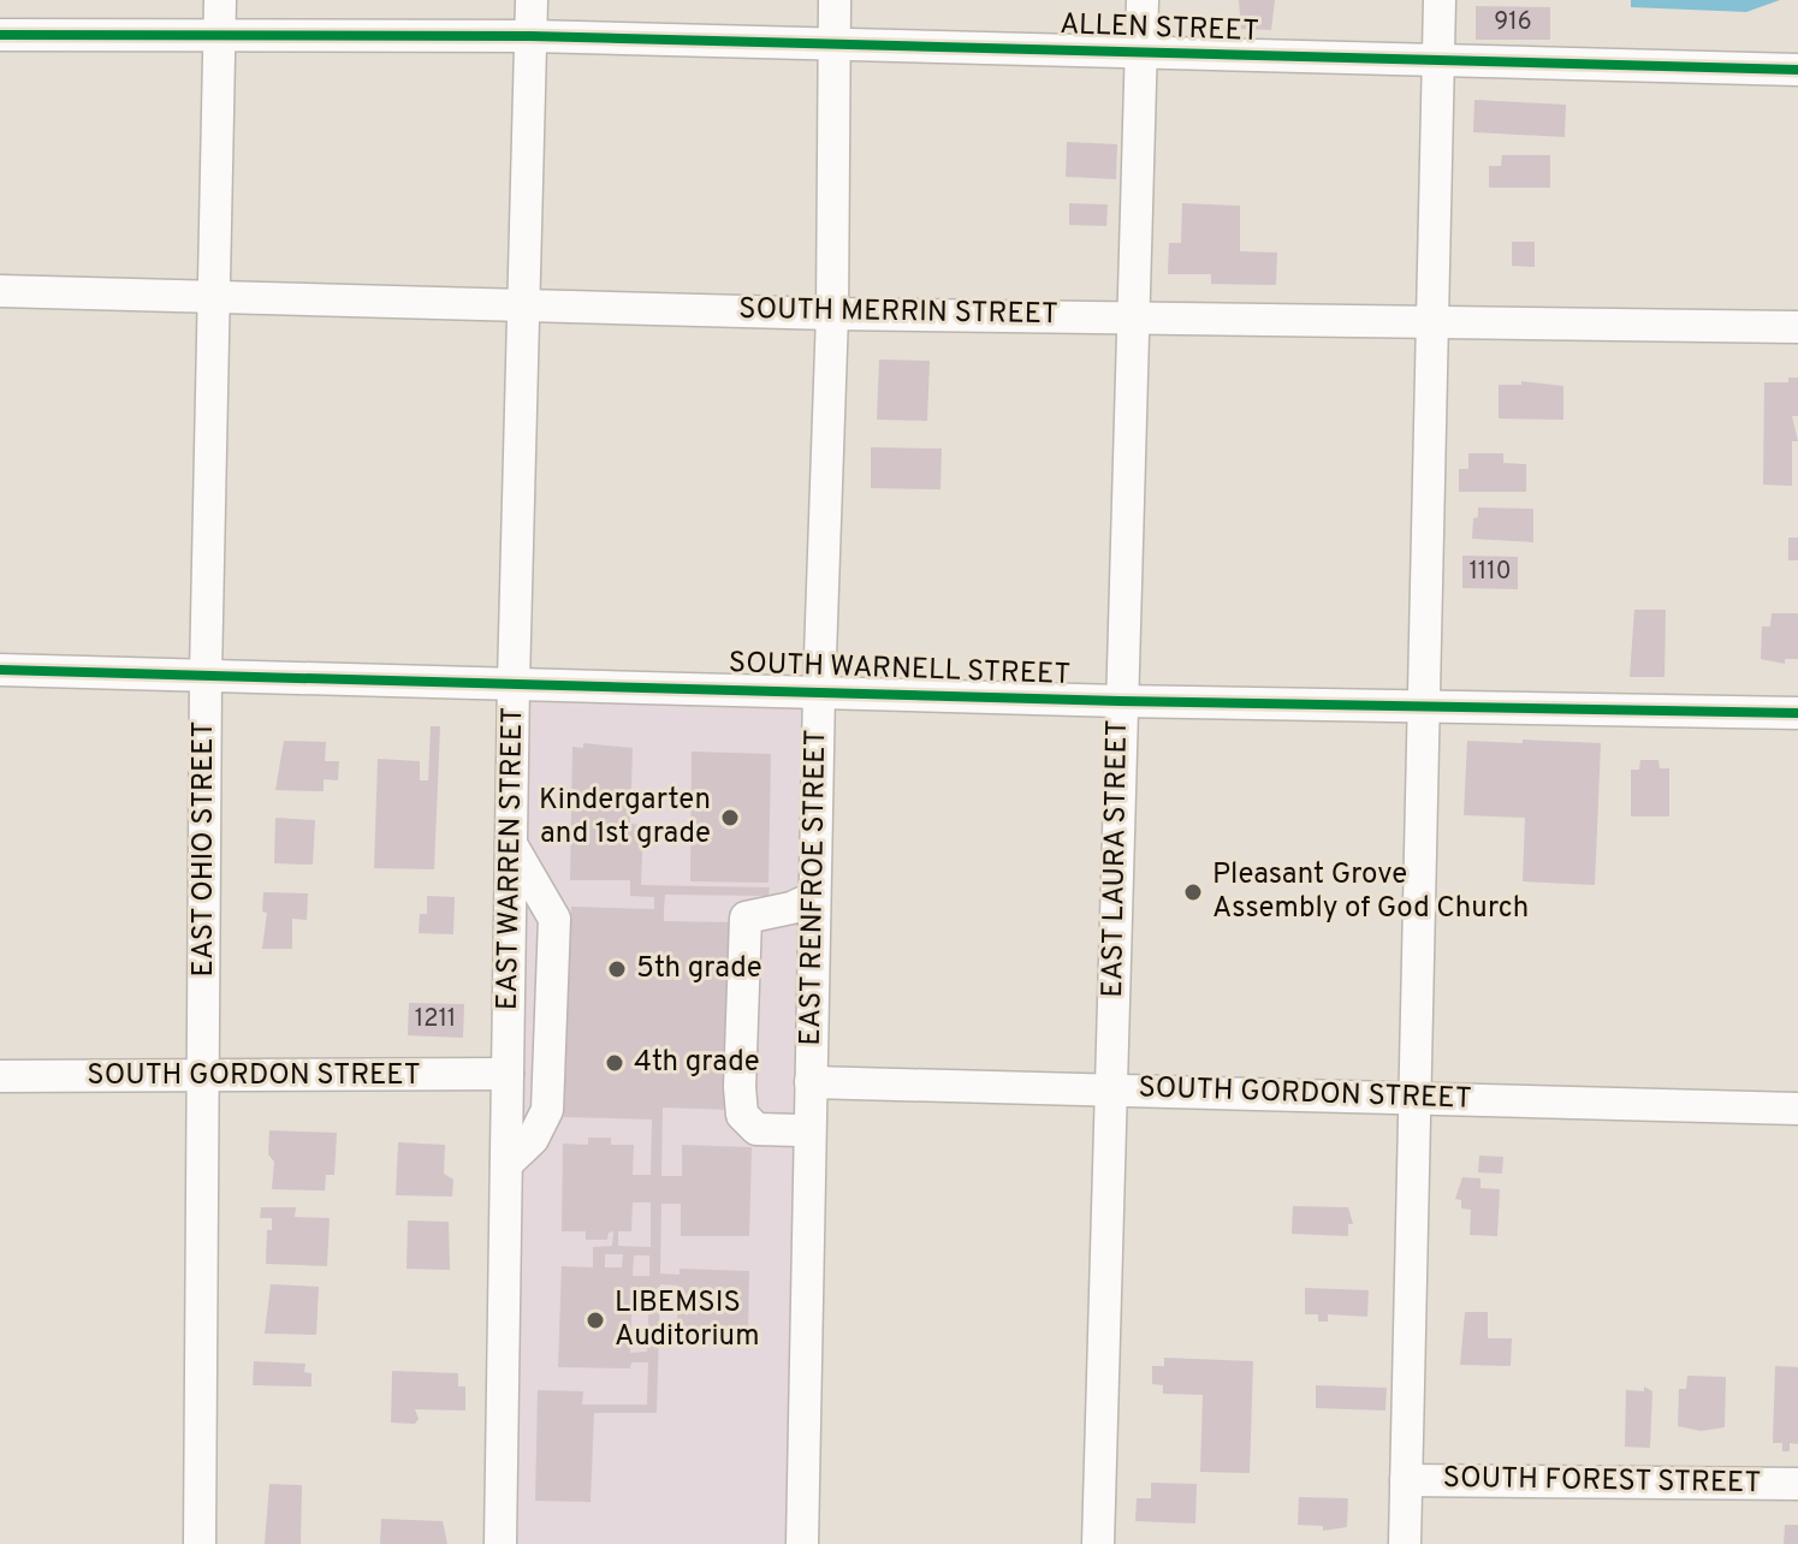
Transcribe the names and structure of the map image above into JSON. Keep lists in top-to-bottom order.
{
  "streets": {
    "street": [
      "ALLEN STREET",
      "SOUTH MERRIN STREET",
      "SOUTH WARNELL STREET",
      "EAST OHIO STREET",
      "EAST WARREN STREET",
      "EAST LAURA STREET",
      "EAST RENFROE STREET",
      "SOUTH GORDON STREET",
      "SOUTH FOREST STREET"
    ]
  },
  "crossings": [
    ["ALLEN STREET", "EAST OHIO STREET"],
    ["ALLEN STREET", "EAST WARREN STREET"],
    ["ALLEN STREET", "EAST LAURA STREET"],
    ["ALLEN STREET", "EAST RENFROE STREET"],
    ["SOUTH MERRIN STREET", "EAST OHIO STREET"],
    ["SOUTH MERRIN STREET", "EAST WARREN STREET"],
    ["SOUTH MERRIN STREET", "EAST LAURA STREET"],
    ["SOUTH MERRIN STREET", "EAST RENFROE STREET"],
    ["SOUTH WARNELL STREET", "EAST OHIO STREET"],
    ["SOUTH WARNELL STREET", "EAST WARREN STREET"],
    ["SOUTH WARNELL STREET", "EAST LAURA STREET"],
    ["SOUTH WARNELL STREET", "EAST RENFROE STREET"],
    ["EAST OHIO STREET", "SOUTH GORDON STREET"],
    ["EAST WARREN STREET", "SOUTH GORDON STREET"],
    ["EAST LAURA STREET", "SOUTH GORDON STREET"],
    ["EAST RENFROE STREET", "SOUTH GORDON STREET"]
  ],
  "places": [
    "Kindergarten and 1st grade",
    "Pleasant Grove Assembly of God Church",
    "5th grade",
    "4th grade",
    "LIBEMSIS Auditorium"
  ],
  "house_numbers": ["916", "1110", "1211"]
}
